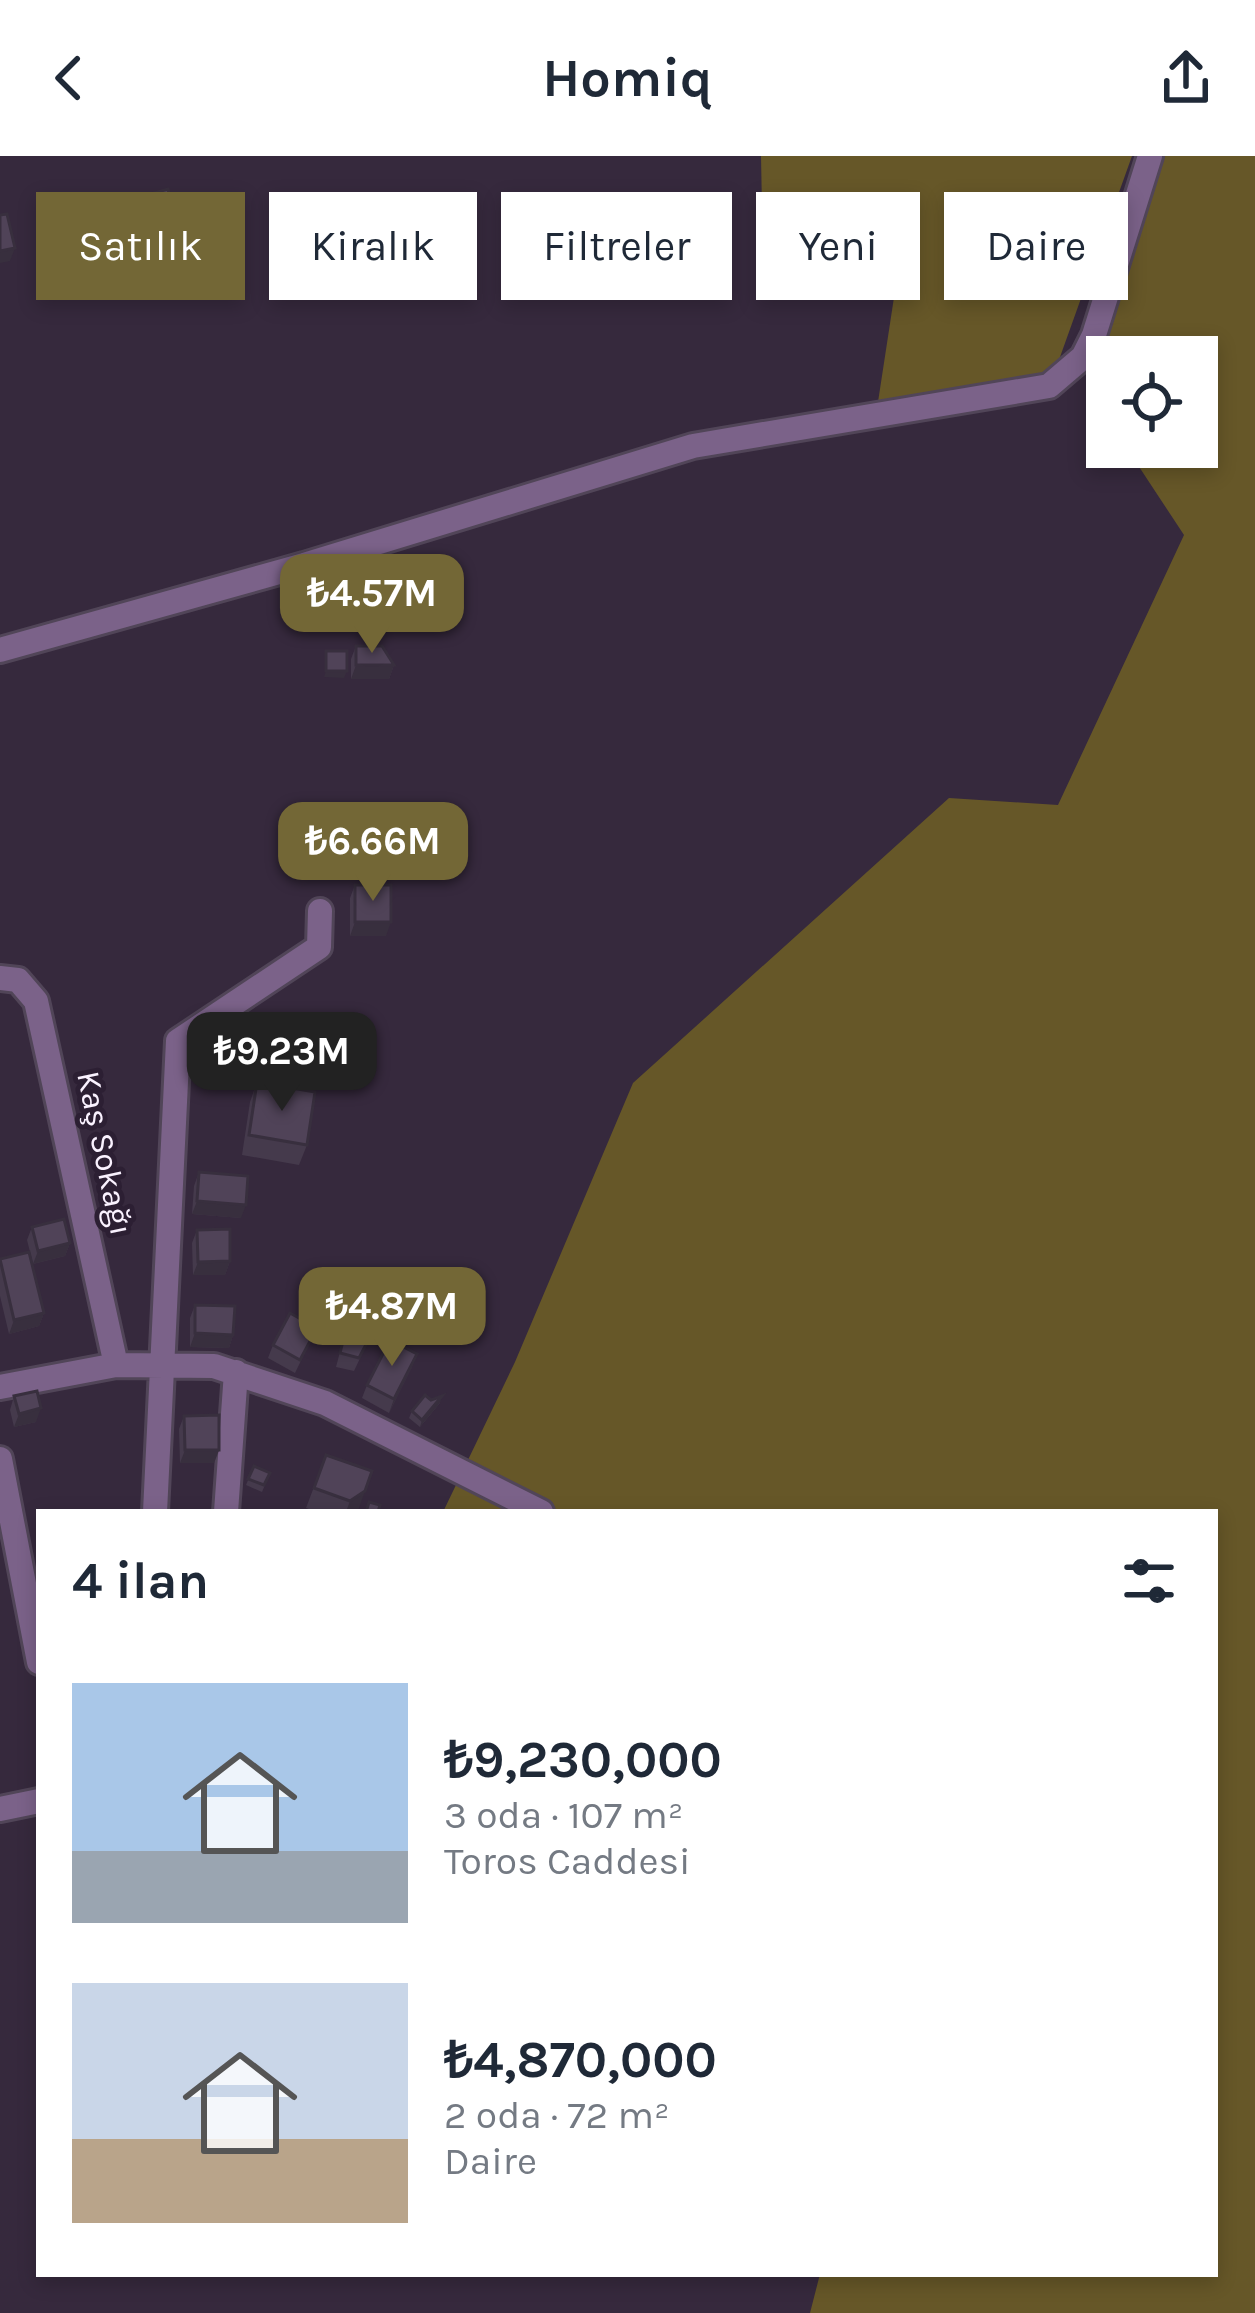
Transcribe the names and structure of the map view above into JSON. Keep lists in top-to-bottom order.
{
  "streets": {
    "street": ["Kaş Sokağı"]
  },
  "page": {
    "header": "Homiq",
    "chip": [
      "Satılık",
      "Kiralık",
      "Filtreler",
      "Yeni",
      "Daire"
    ],
    "price": [
      "₺4.57M",
      "₺6.66M",
      "₺9.23M",
      "₺4.87M"
    ],
    "heading": "4 ilan",
    "list": [
      {
        "name": "₺9,230,000",
        "note": "3 oda · 107 m² · Toros Caddesi"
      },
      {
        "name": "₺4,870,000",
        "note": "2 oda · 72 m² · Daire"
      }
    ]
  }
}
